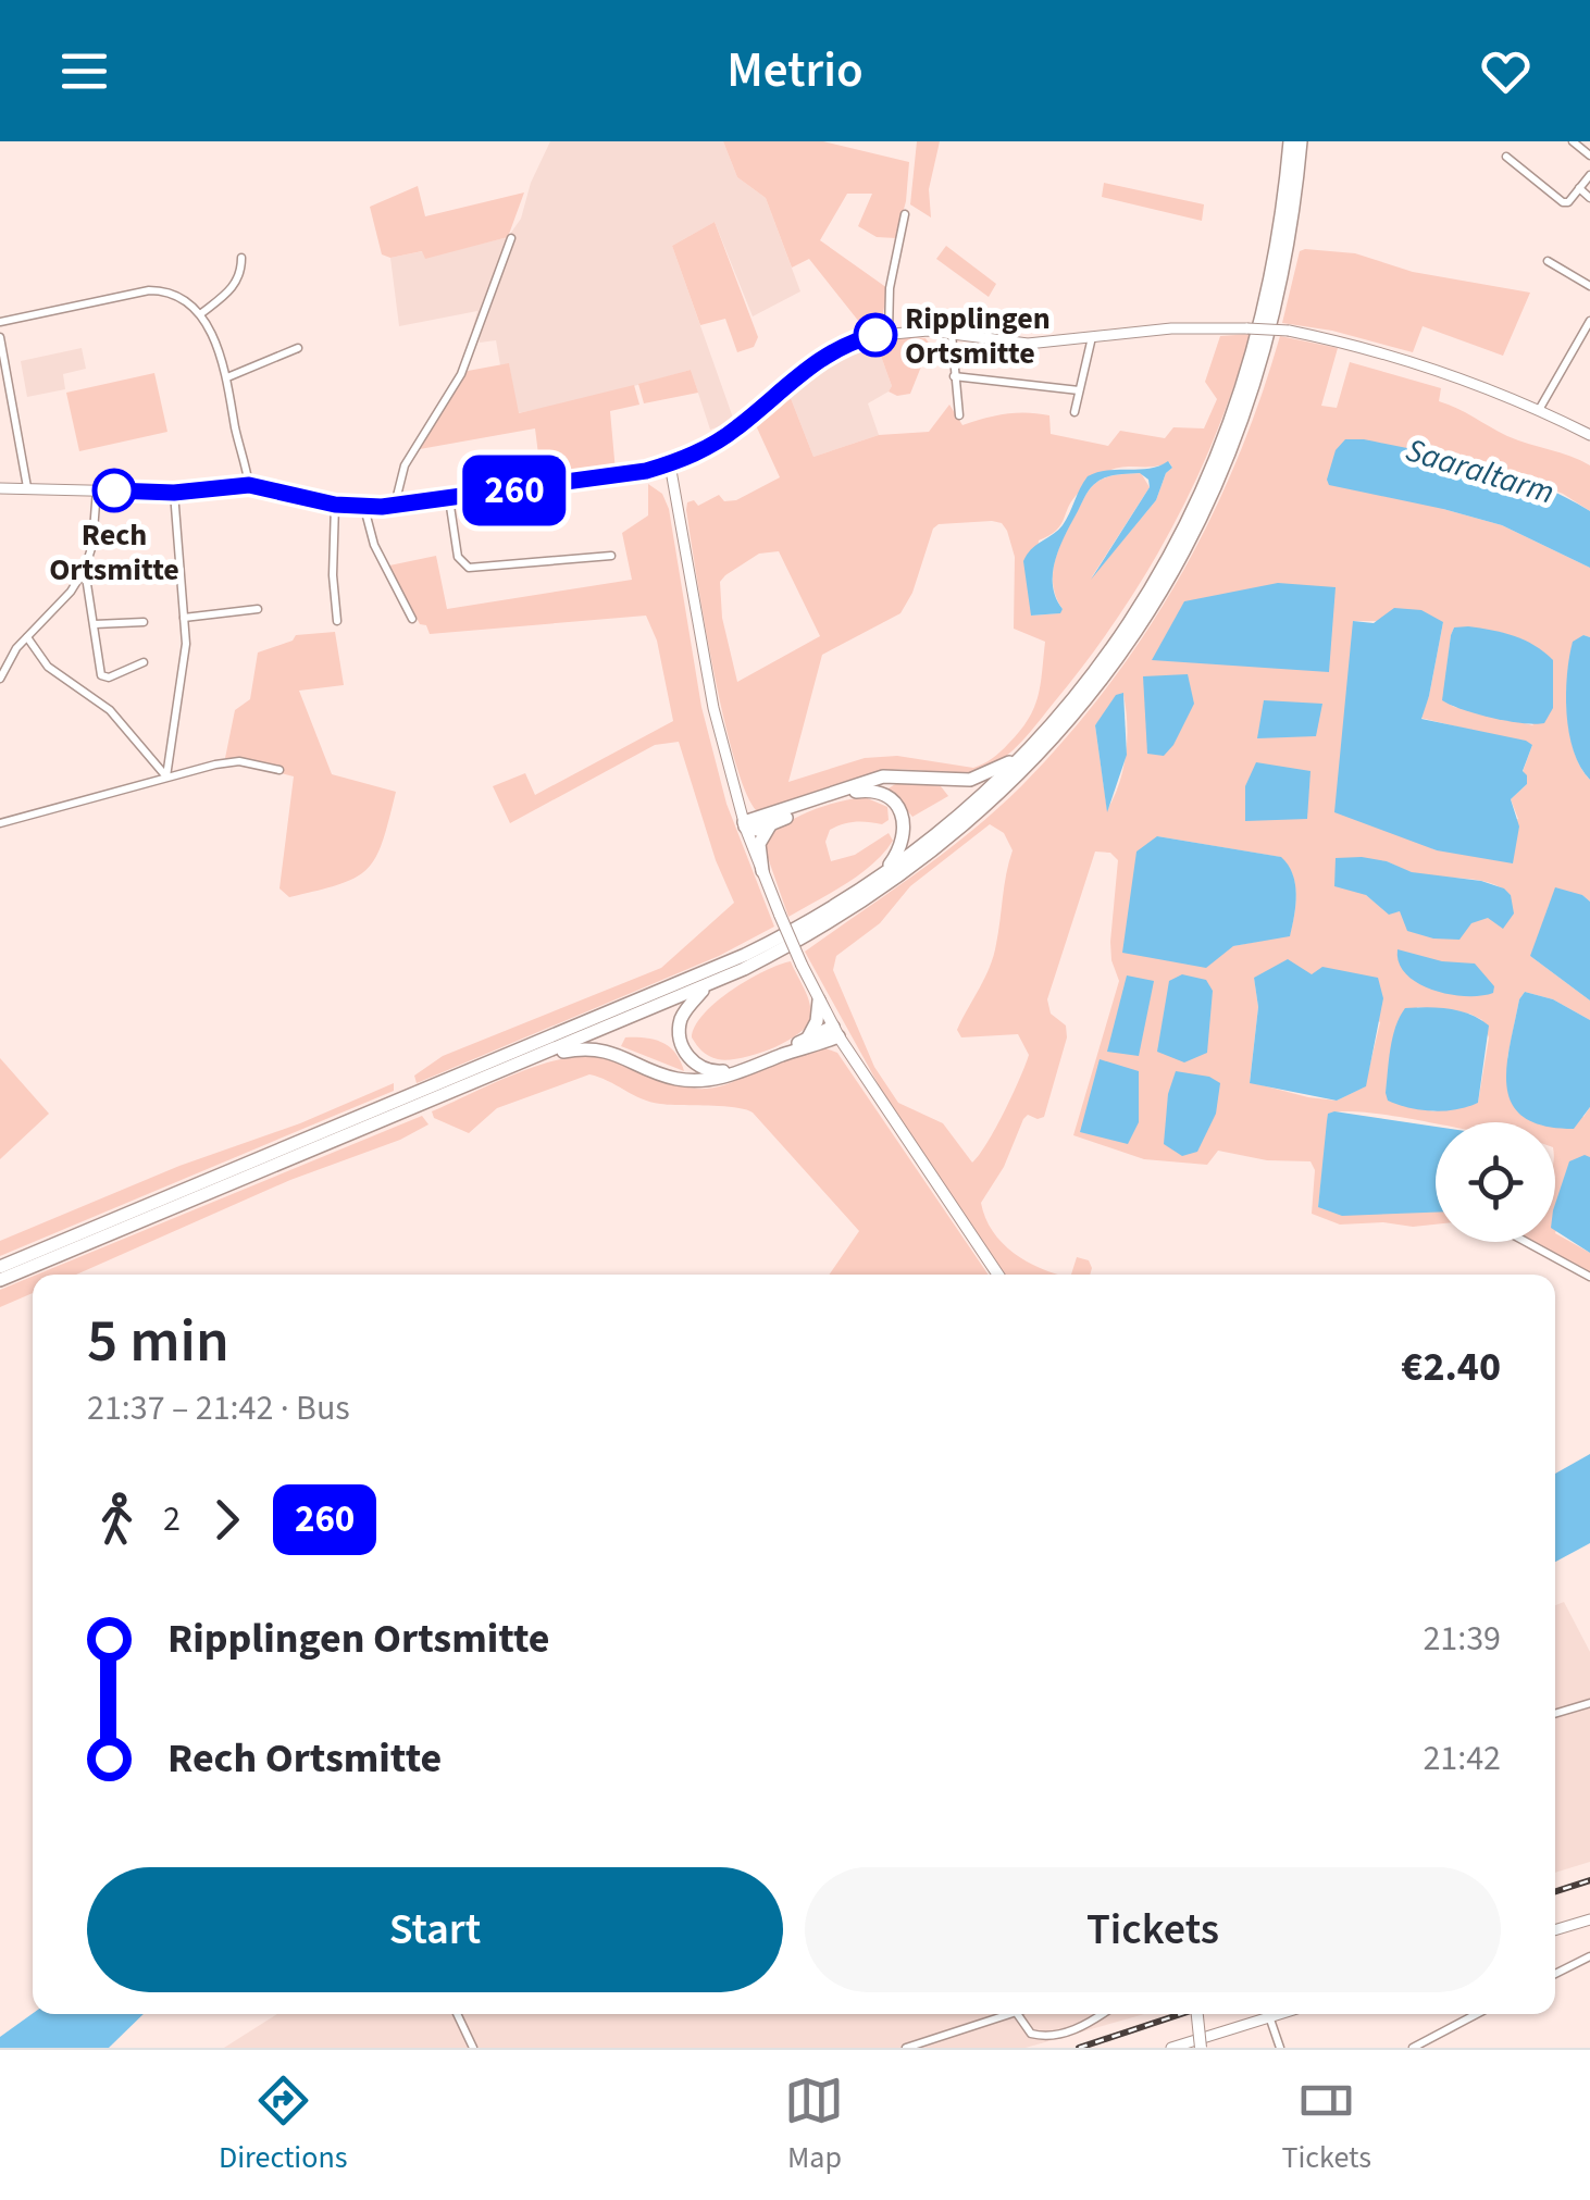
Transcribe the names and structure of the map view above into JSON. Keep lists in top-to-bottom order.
{
  "water": ["Saaraltarm"],
  "places": ["Ripplingen Ortsmitte", "Rech Ortsmitte"],
  "lines": ["bus line 260"],
  "page": {
    "header": "Metrio",
    "on_map": "260",
    "heading": ["5 min", "21:37 – 21:42 · Bus", "€2.40"],
    "legs": ["2", "260"],
    "list": [
      {
        "name": "Ripplingen Ortsmitte",
        "value": "21:39"
      },
      {
        "name": "Rech Ortsmitte",
        "value": "21:42"
      }
    ],
    "buttons": ["Start", "Tickets"],
    "tabs": ["Directions", "Map", "Tickets"]
  }
}
